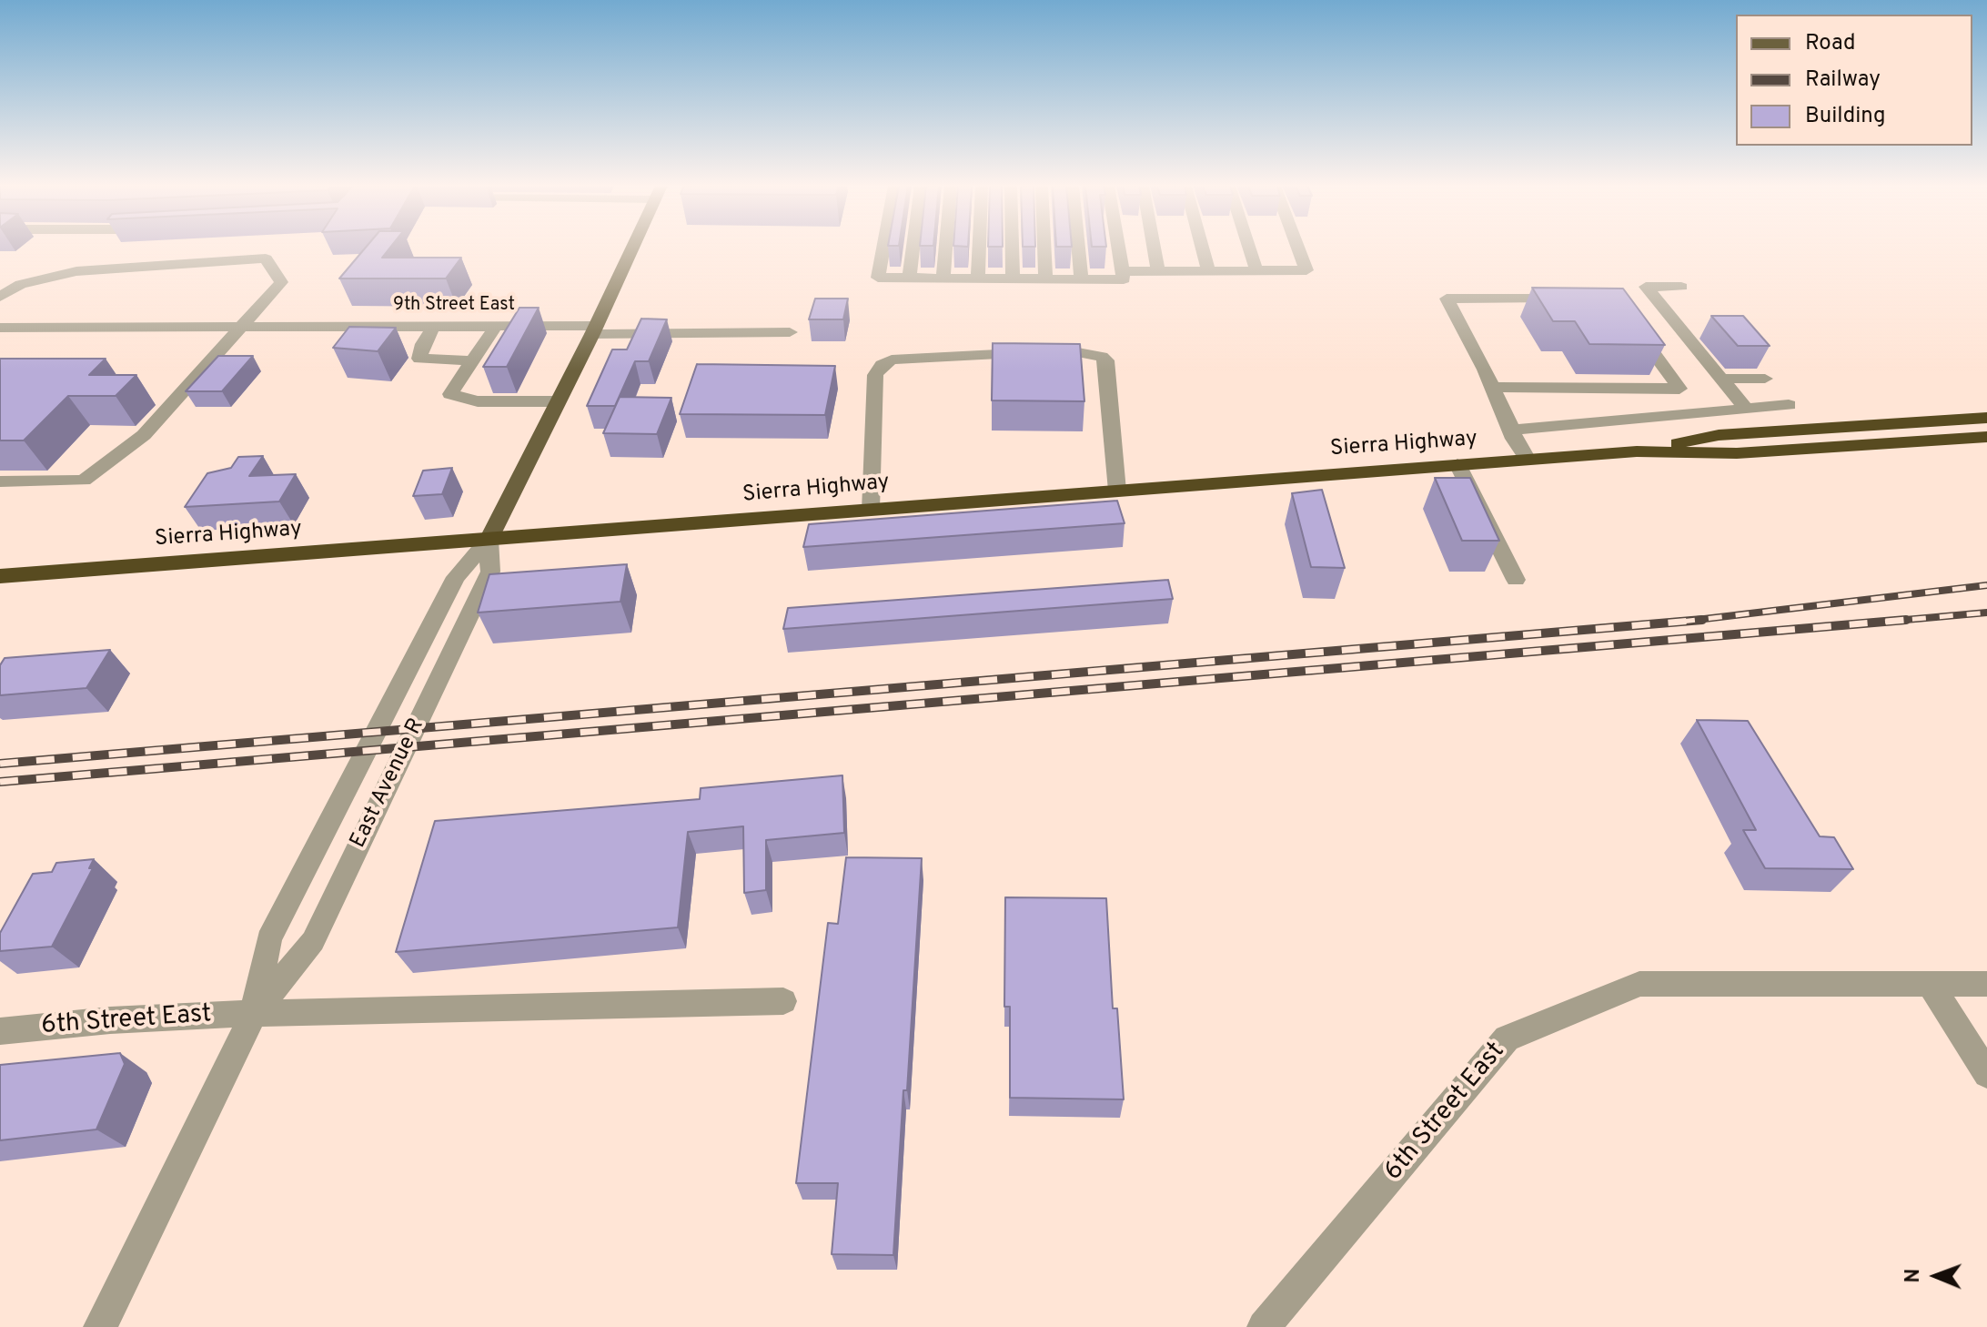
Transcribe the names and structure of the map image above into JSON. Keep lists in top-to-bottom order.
{
  "streets": {
    "highway": ["Sierra Highway"],
    "main road": ["East Avenue R"],
    "street": ["9th Street East", "6th Street East"]
  },
  "crossings": [
    ["9th Street East", "East Avenue R"],
    ["Sierra Highway", "East Avenue R"],
    ["East Avenue R", "6th Street East"]
  ],
  "legend": ["Road", "Railway", "Building"],
  "north": "left"
}
